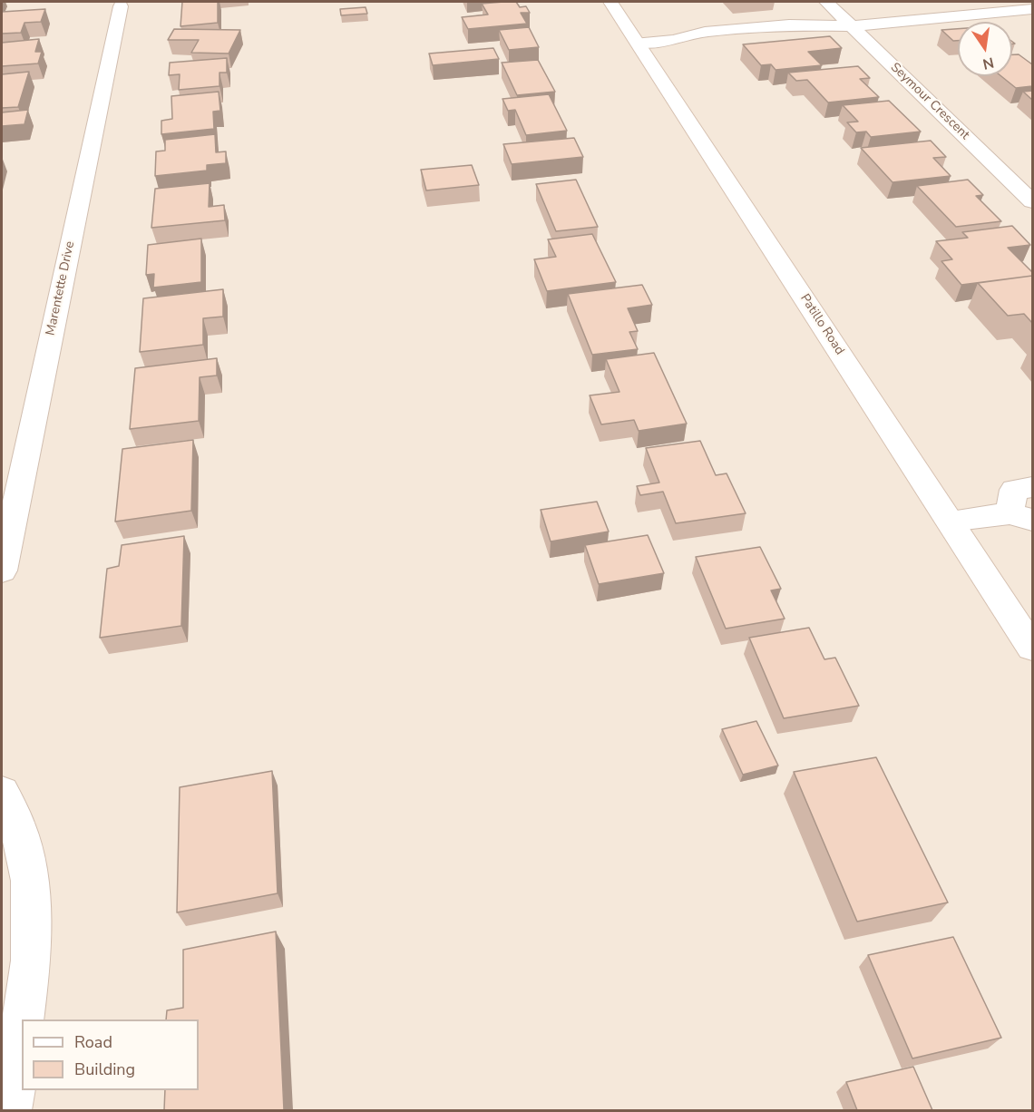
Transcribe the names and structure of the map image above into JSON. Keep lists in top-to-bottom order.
{
  "streets": {
    "street": ["Seymour Crescent", "Marentette Drive", "Patillo Road"]
  },
  "legend": ["Road", "Building"],
  "north": "bottom"
}
